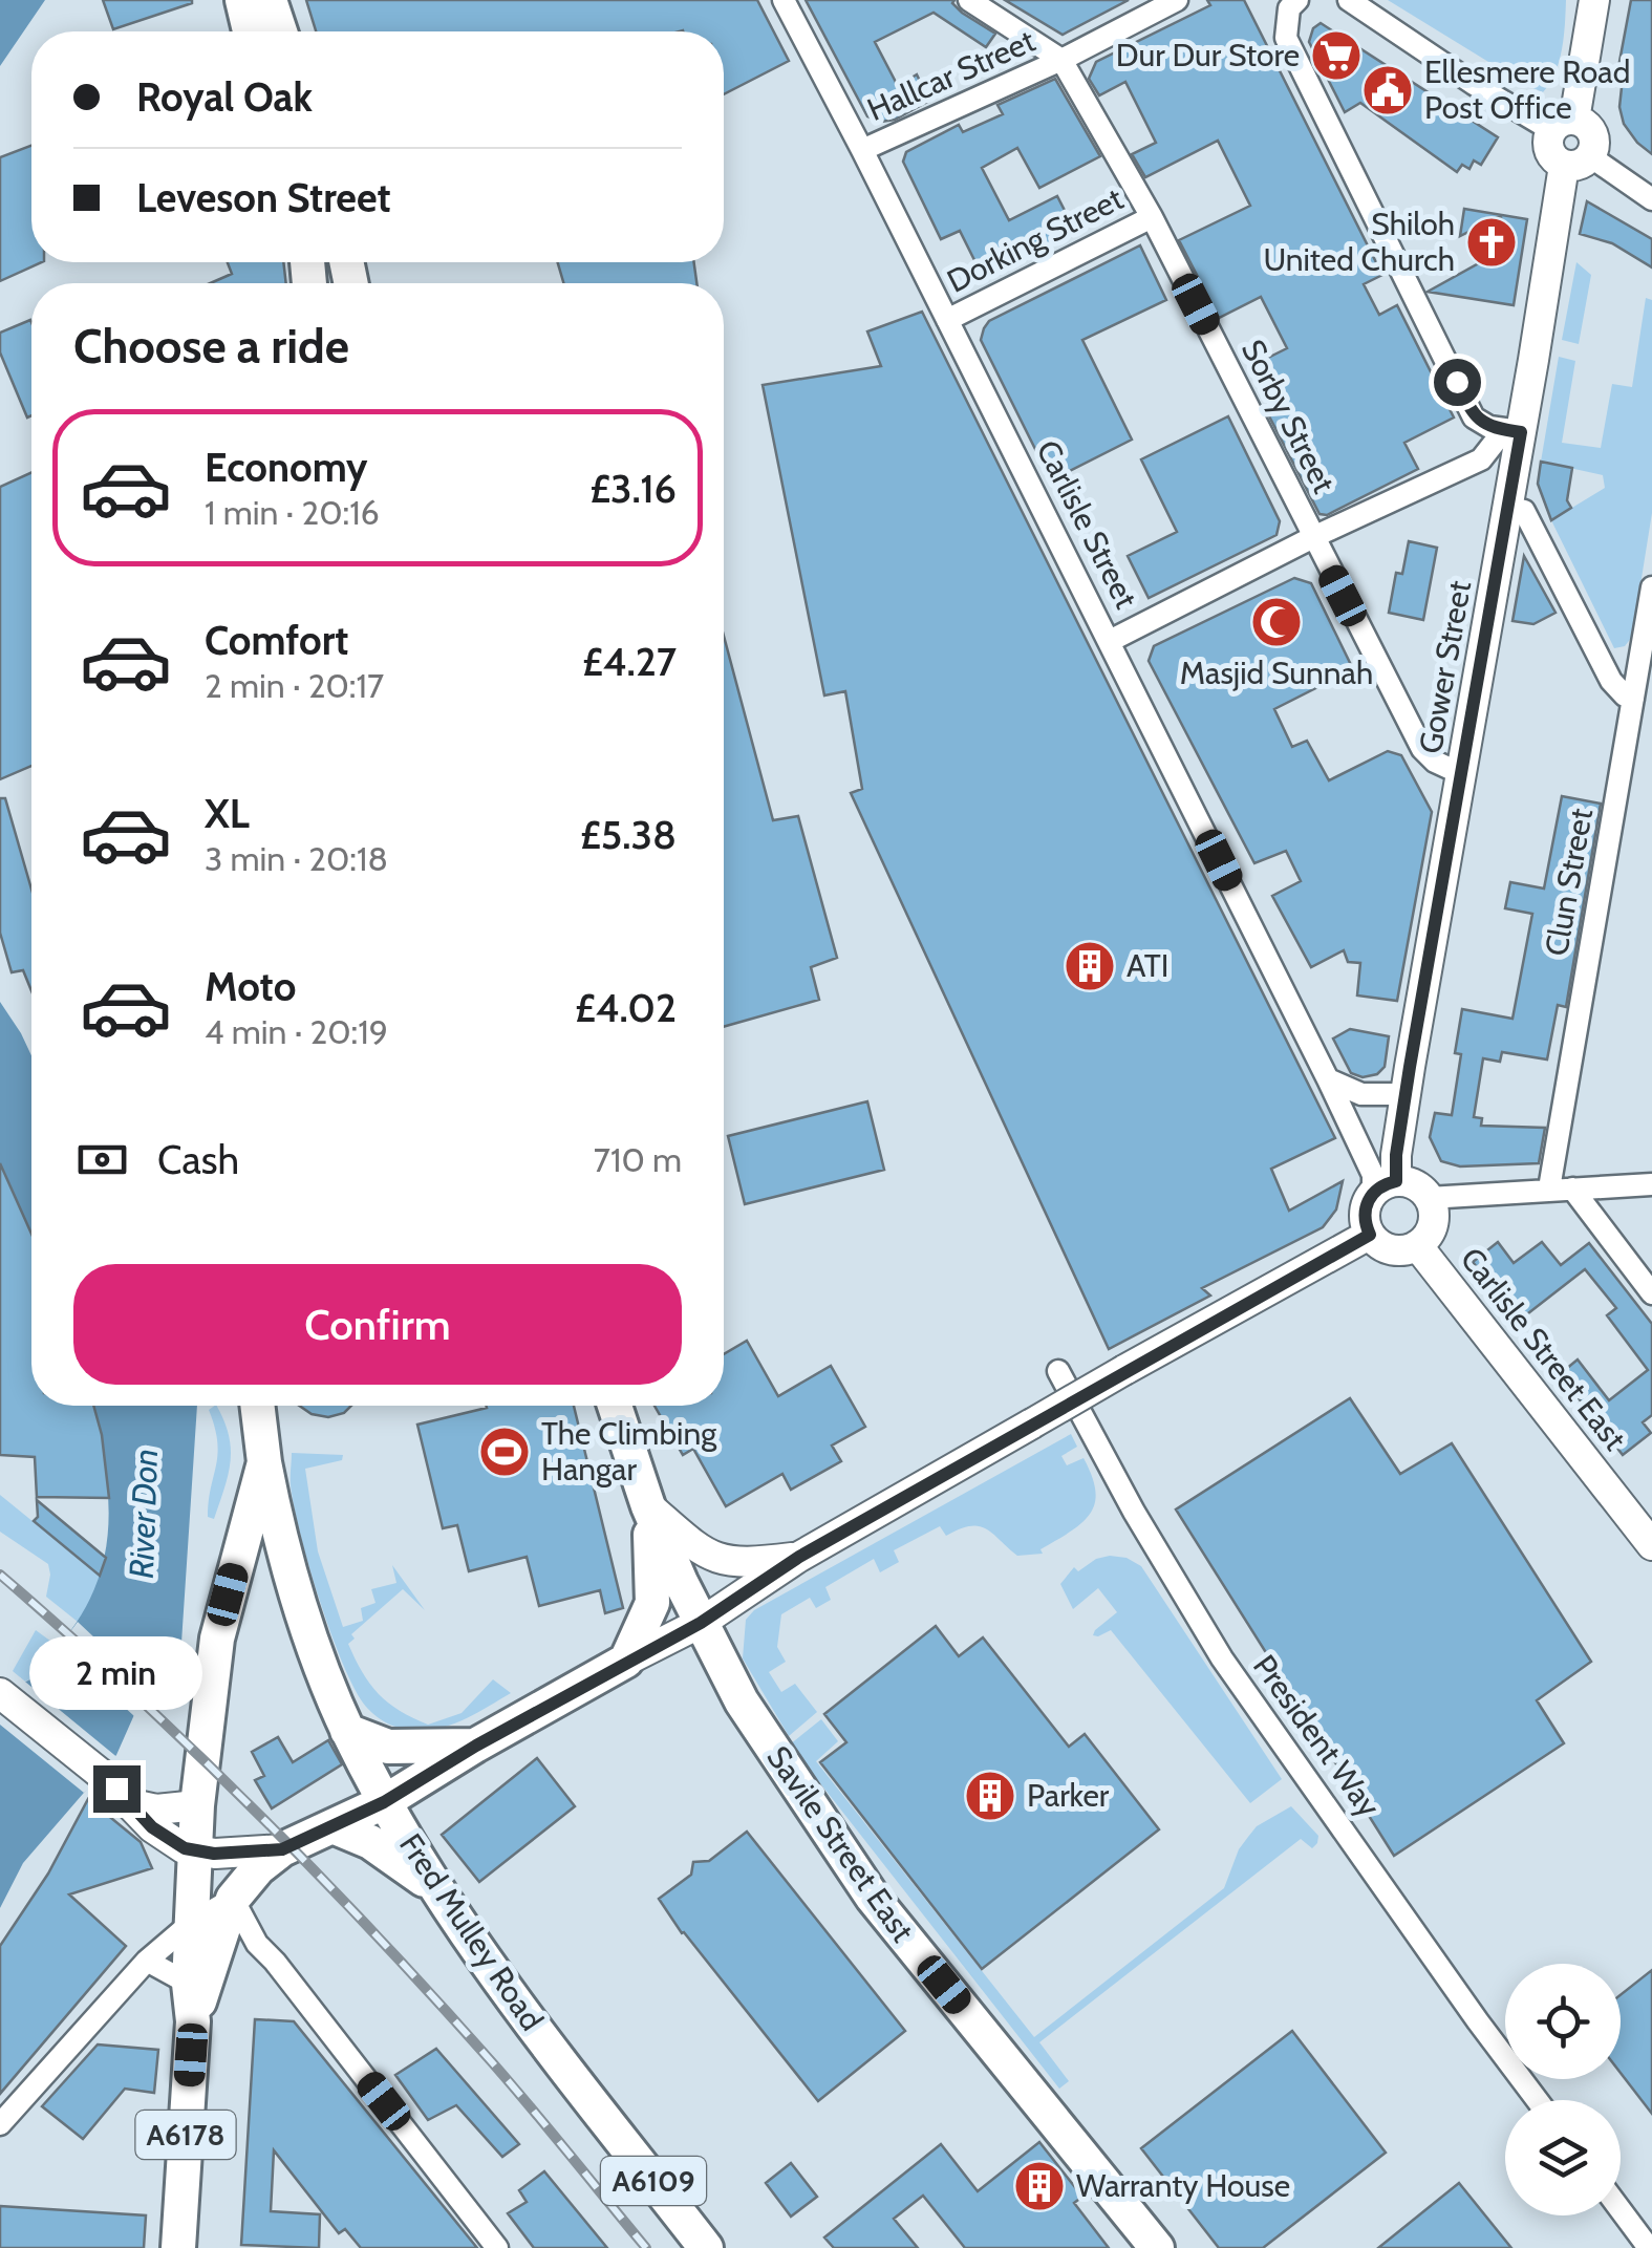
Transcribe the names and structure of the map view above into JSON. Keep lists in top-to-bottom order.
{
  "streets": {
    "main road": [
      "Gower Street",
      "Carlisle Street East",
      "Savile Street East",
      "Fred Mulley Road",
      "A6178",
      "A6109"
    ],
    "street": [
      "Hallcar Street",
      "Dorking Street",
      "Sorby Street",
      "Carlisle Street",
      "Clun Street",
      "President Way"
    ]
  },
  "crossings": [
    ["Hallcar Street", "Sorby Street"],
    ["Hallcar Street", "Carlisle Street"],
    ["Dorking Street", "Sorby Street"],
    ["Dorking Street", "Carlisle Street"],
    ["Sorby Street", "Gower Street"],
    ["Carlisle Street", "Gower Street"],
    ["Carlisle Street", "Carlisle Street East"],
    ["Gower Street", "Carlisle Street East"],
    ["Fred Mulley Road", "A6178"],
    ["Fred Mulley Road", "A6109"],
    ["A6178", "A6109"]
  ],
  "water": ["River Don"],
  "places": {
    "supermarket": ["Dur Dur Store"],
    "public building": ["Ellesmere Road Post Office"],
    "church": ["Shiloh United Church"],
    "mosque": ["Masjid Sunnah"],
    "building": ["ATI", "Parker", "Warranty House"],
    "sports": ["The Climbing Hangar"]
  },
  "page": {
    "banner": ["Royal Oak", "Leveson Street"],
    "heading": "Choose a ride",
    "list": [
      {
        "name": "Economy",
        "note": "1 min · 20:16",
        "value": "£3.16"
      },
      {
        "name": "Comfort",
        "note": "2 min · 20:17",
        "value": "£4.27"
      },
      {
        "name": "XL",
        "note": "3 min · 20:18",
        "value": "£5.38"
      },
      {
        "name": "Moto",
        "note": "4 min · 20:19",
        "value": "£4.02"
      }
    ],
    "pay": ["Cash", "710 m"],
    "buttons": "Confirm",
    "bubble": "2 min"
  }
}
